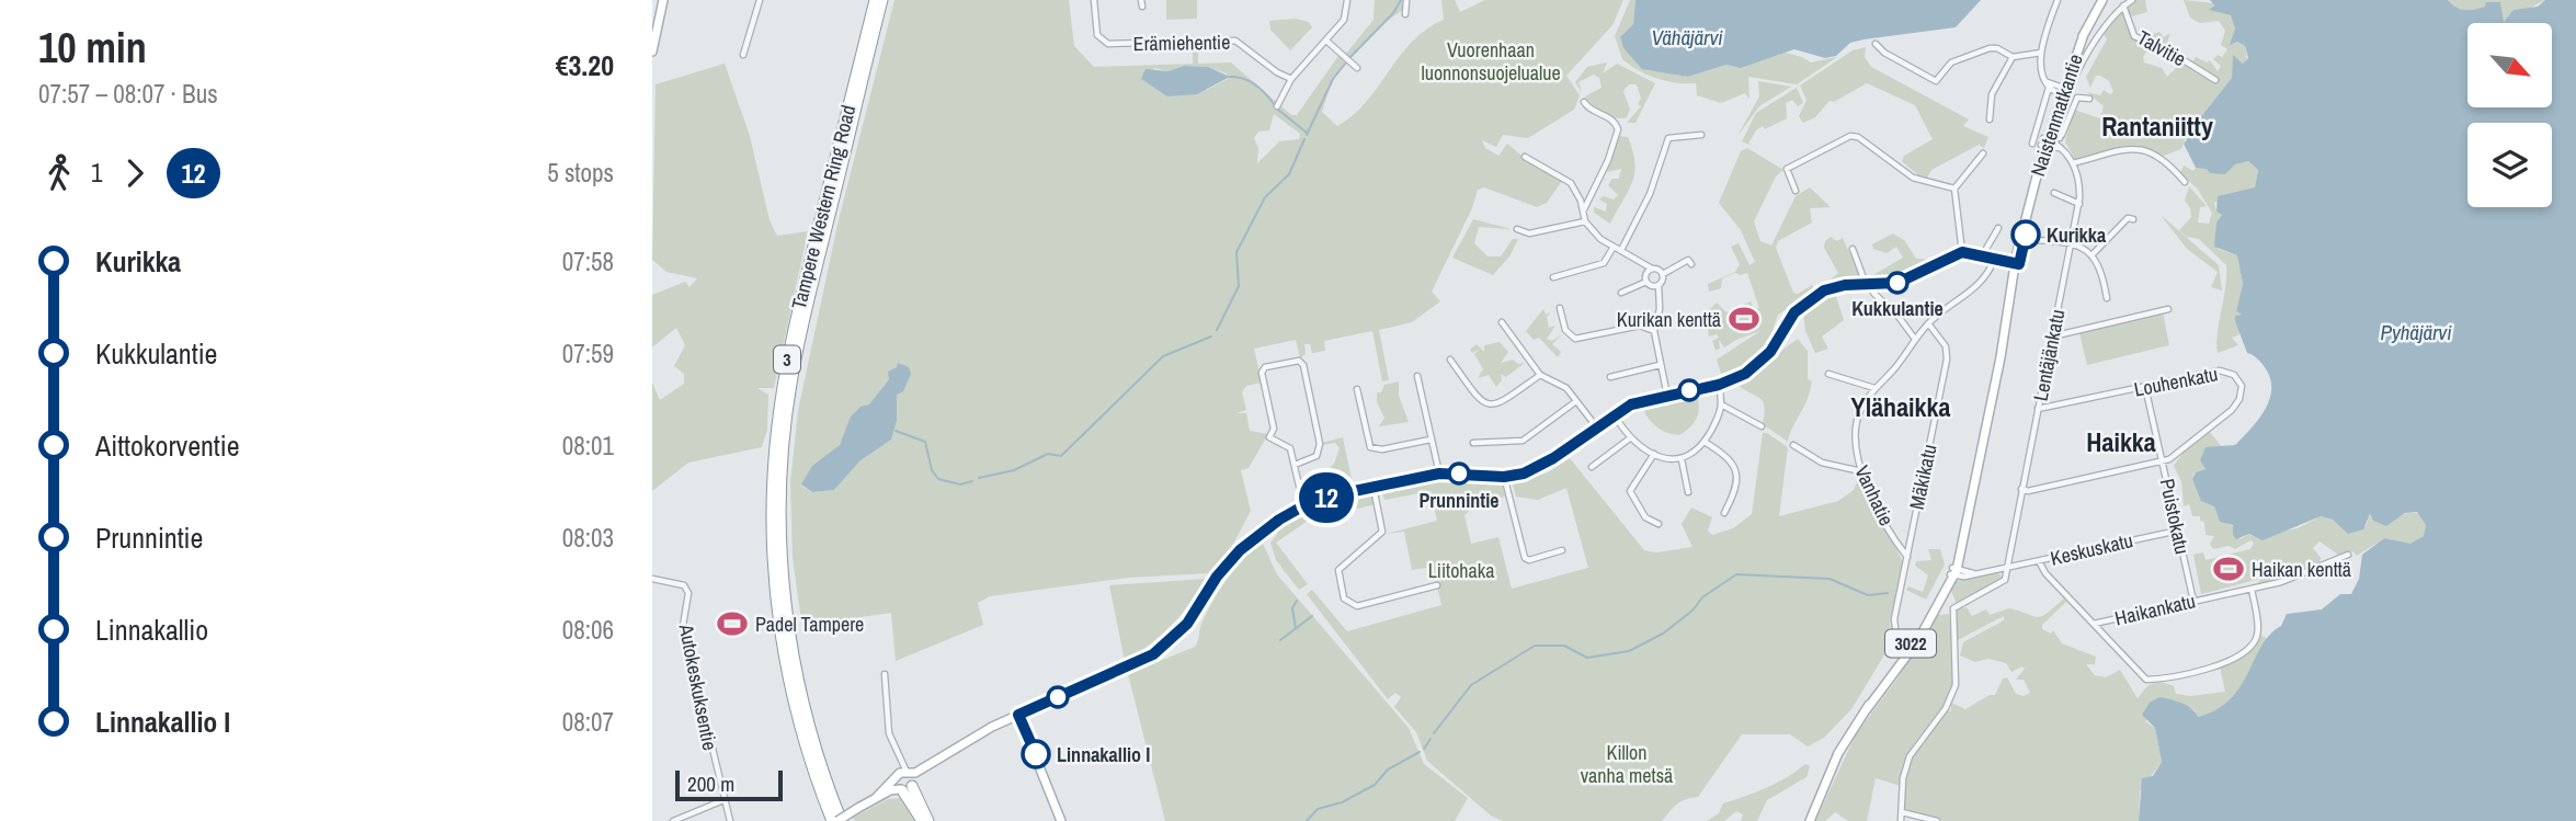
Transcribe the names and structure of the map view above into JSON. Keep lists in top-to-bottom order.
{
  "streets": {
    "highway": ["Tampere Western Ring Road", "3"],
    "main road": ["Naistenmatkantie", "3022"],
    "street": [
      "Erämiehentie",
      "Talvitie",
      "Lentäjänkatu",
      "Louhenkatu",
      "Mäkikatu",
      "Vanhatie",
      "Puistokatu",
      "Keskuskatu",
      "Haikankatu",
      "Autokeskuksentie"
    ]
  },
  "crossings": [
    ["Naistenmatkantie", "Mäkikatu"],
    ["Naistenmatkantie", "Keskuskatu"],
    ["Lentäjänkatu", "Louhenkatu"],
    ["Lentäjänkatu", "Keskuskatu"],
    ["Louhenkatu", "Puistokatu"],
    ["Mäkikatu", "Vanhatie"],
    ["Puistokatu", "Keskuskatu"],
    ["Puistokatu", "Haikankatu"]
  ],
  "districts": ["Rantaniitty", "Ylähaikka", "Haikka"],
  "water": ["Vähäjärvi", "Pyhäjärvi"],
  "parks": ["Vuorenhaan luonnonsuojelualue", "Liitohaka", "Killon vanha metsä"],
  "places": {
    "other": [
      "Kurikka",
      "Kukkulantie",
      "Prunnintie",
      "Linnakallio I"
    ],
    "sports": ["Kurikan kenttä", "Haikan kenttä", "Padel Tampere"]
  },
  "lines": ["bus line 12"],
  "scale_bar": "200 m",
  "north": "bottom right",
  "page": {
    "heading": ["10 min", "07:57 – 08:07 · Bus", "€3.20"],
    "on_map": "12",
    "legs": ["1", "12", "5 stops"],
    "list": [
      {
        "name": "Kurikka",
        "value": "07:58"
      },
      {
        "name": "Kukkulantie",
        "value": "07:59"
      },
      {
        "name": "Aittokorventie",
        "value": "08:01"
      },
      {
        "name": "Prunnintie",
        "value": "08:03"
      },
      {
        "name": "Linnakallio",
        "value": "08:06"
      },
      {
        "name": "Linnakallio I",
        "value": "08:07"
      }
    ],
    "scale": "200 m"
  }
}
